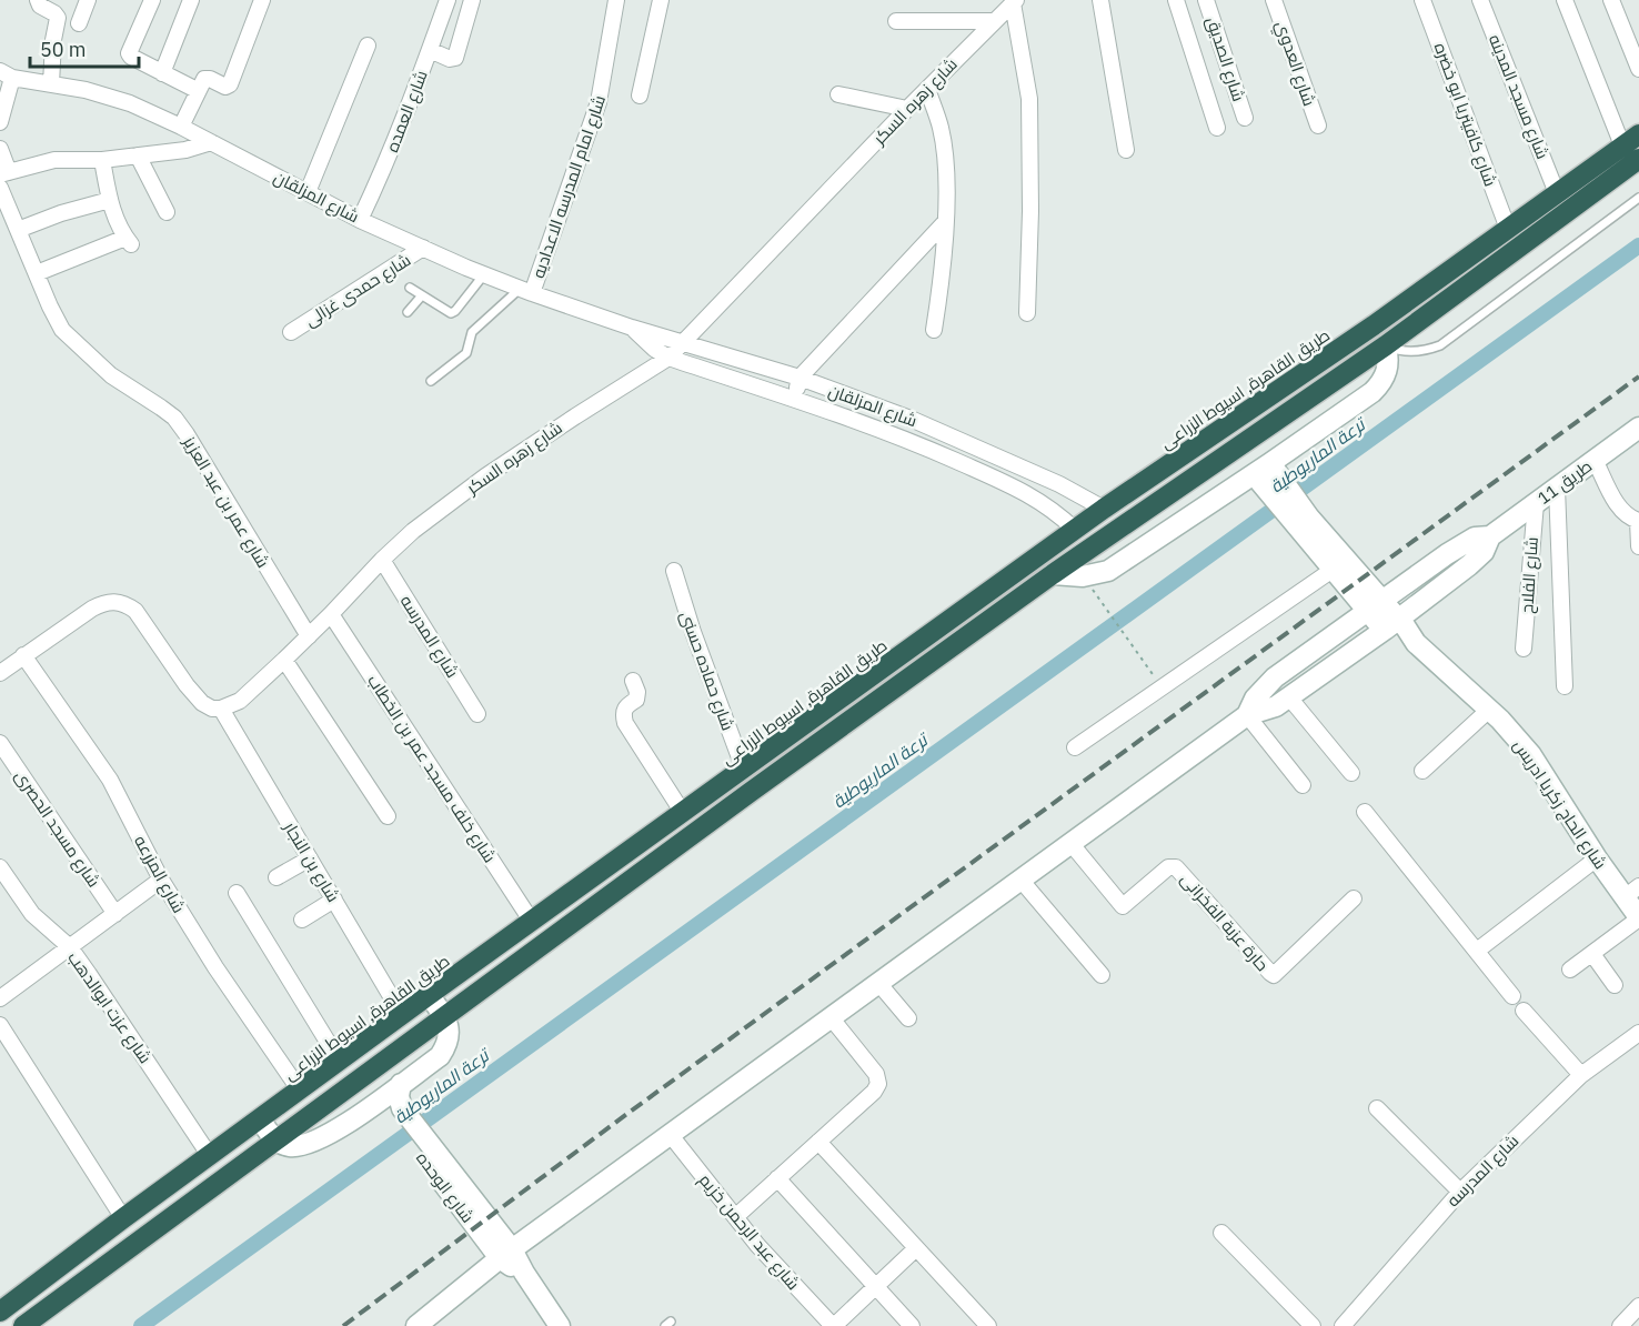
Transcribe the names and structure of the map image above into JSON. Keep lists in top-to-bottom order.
{
  "streets": {
    "highway": ["طريق القاهرة, اسيوط الزراعى"],
    "street": [
      "شارع الصديق",
      "شارع العدوي",
      "شارع مسجد المدينه",
      "شارع زهره السكر",
      "شارع العمده",
      "شارع كافيتريا ابو خضره",
      "شارع امام المدرسه الاعداديه",
      "شارع المزلقان",
      "شارع حمدى غزالى",
      "طريق 11",
      "شارع عمر بن عبد العزيز",
      "شارع الفلاح",
      "شارع المدرسه",
      "شارع حماده حسنى",
      "شارع خلف مسجد عمر بن الخطاب",
      "شارع الحاج زكريا ادريس",
      "شارع مسجد الحصرى",
      "شارع بن النجار",
      "شارع المزرعه",
      "حارة عزبة الفخرانى",
      "شارع عزت ابوالدهب",
      "شارع الوحده",
      "شارع عبد الرحمن خزيم"
    ]
  },
  "crossings": [
    ["شارع مسجد المدينه", "طريق القاهرة, اسيوط الزراعى"],
    ["شارع زهره السكر", "شارع المزلقان"],
    ["شارع زهره السكر", "شارع عمر بن عبد العزيز"],
    ["شارع زهره السكر", "شارع المدرسه"],
    ["شارع زهره السكر", "شارع خلف مسجد عمر بن الخطاب"],
    ["شارع زهره السكر", "شارع بن النجار"],
    ["شارع العمده", "شارع المزلقان"],
    ["شارع كافيتريا ابو خضره", "طريق القاهرة, اسيوط الزراعى"],
    ["شارع امام المدرسه الاعداديه", "شارع المزلقان"],
    ["شارع المزلقان", "شارع حمدى غزالى"],
    ["شارع المزلقان", "طريق القاهرة, اسيوط الزراعى"],
    ["طريق القاهرة, اسيوط الزراعى", "شارع حماده حسنى"],
    ["طريق القاهرة, اسيوط الزراعى", "شارع خلف مسجد عمر بن الخطاب"],
    ["طريق القاهرة, اسيوط الزراعى", "شارع بن النجار"],
    ["طريق القاهرة, اسيوط الزراعى", "شارع المزرعه"],
    ["طريق القاهرة, اسيوط الزراعى", "شارع عزت ابوالدهب"],
    ["طريق 11", "شارع الفلاح"],
    ["طريق 11", "شارع الحاج زكريا ادريس"]
  ],
  "water": ["ترعة الماريوطية"],
  "scale_bar": "50 m"
}
